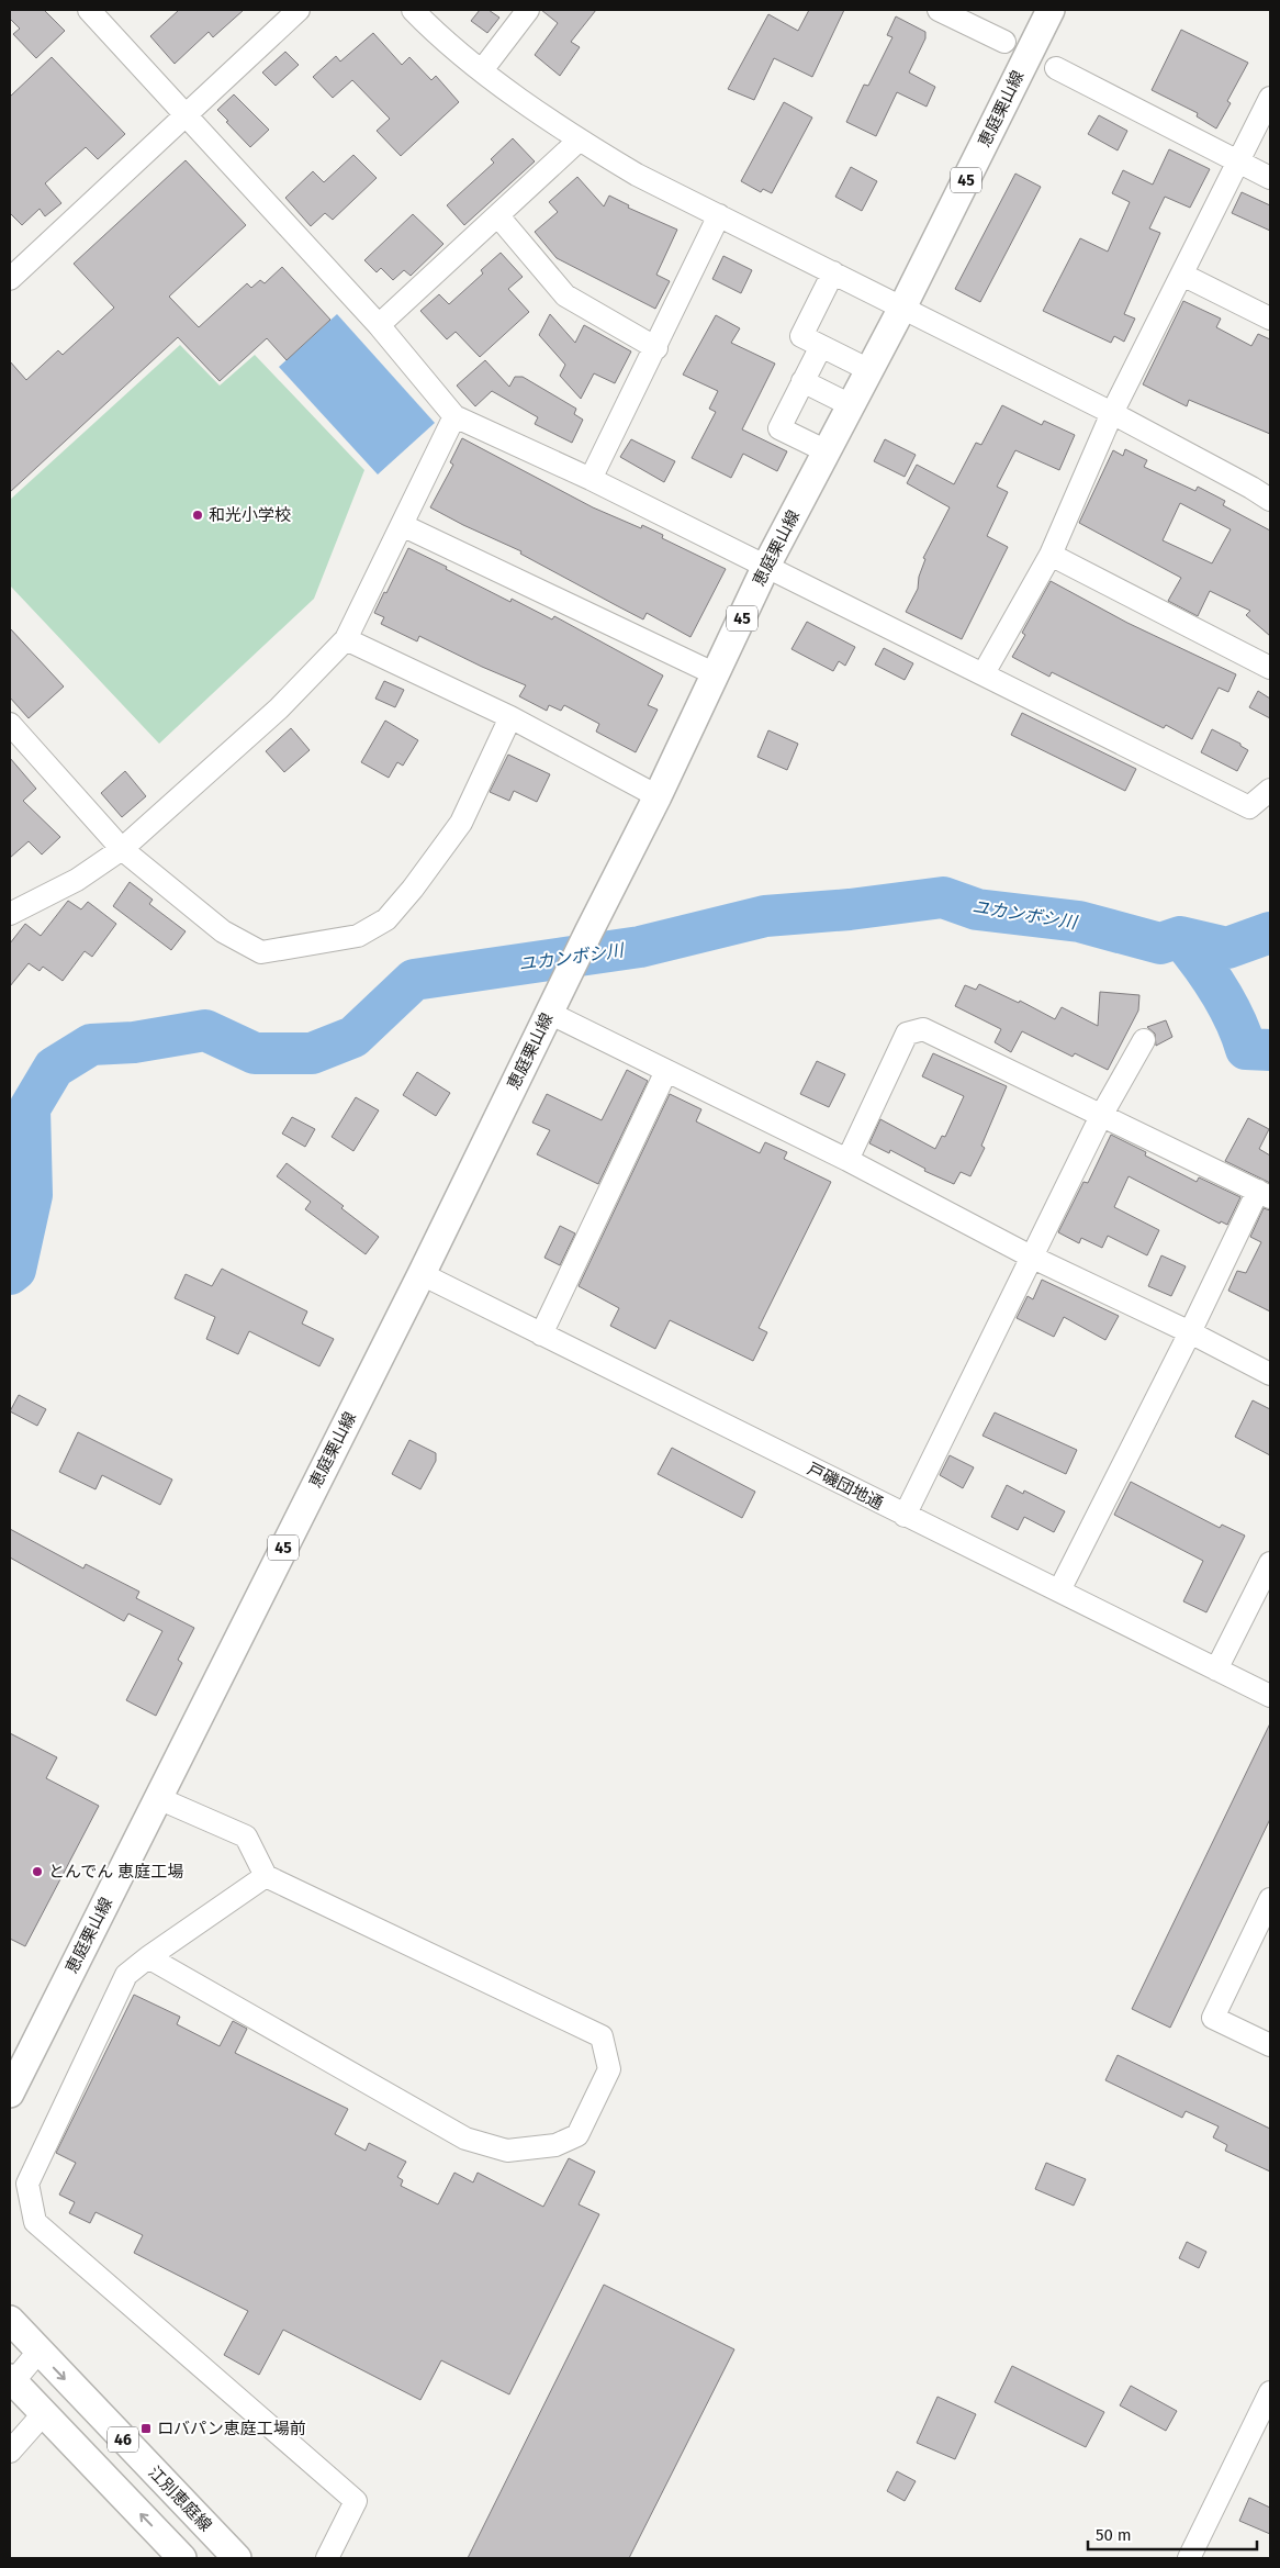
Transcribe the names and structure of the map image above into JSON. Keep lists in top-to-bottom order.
{
  "streets": {
    "main road": [
      "恵庭栗山線",
      "45",
      "46",
      "江別恵庭線"
    ],
    "street": ["戸磯団地通"]
  },
  "crossings": [
    ["恵庭栗山線", "戸磯団地通"]
  ],
  "water": ["ユカンボシ川"],
  "places": {
    "other": ["和光小学校", "とんでん 恵庭工場"],
    "transit": ["ロバパン恵庭工場前"]
  },
  "scale_bar": "50 m"
}
